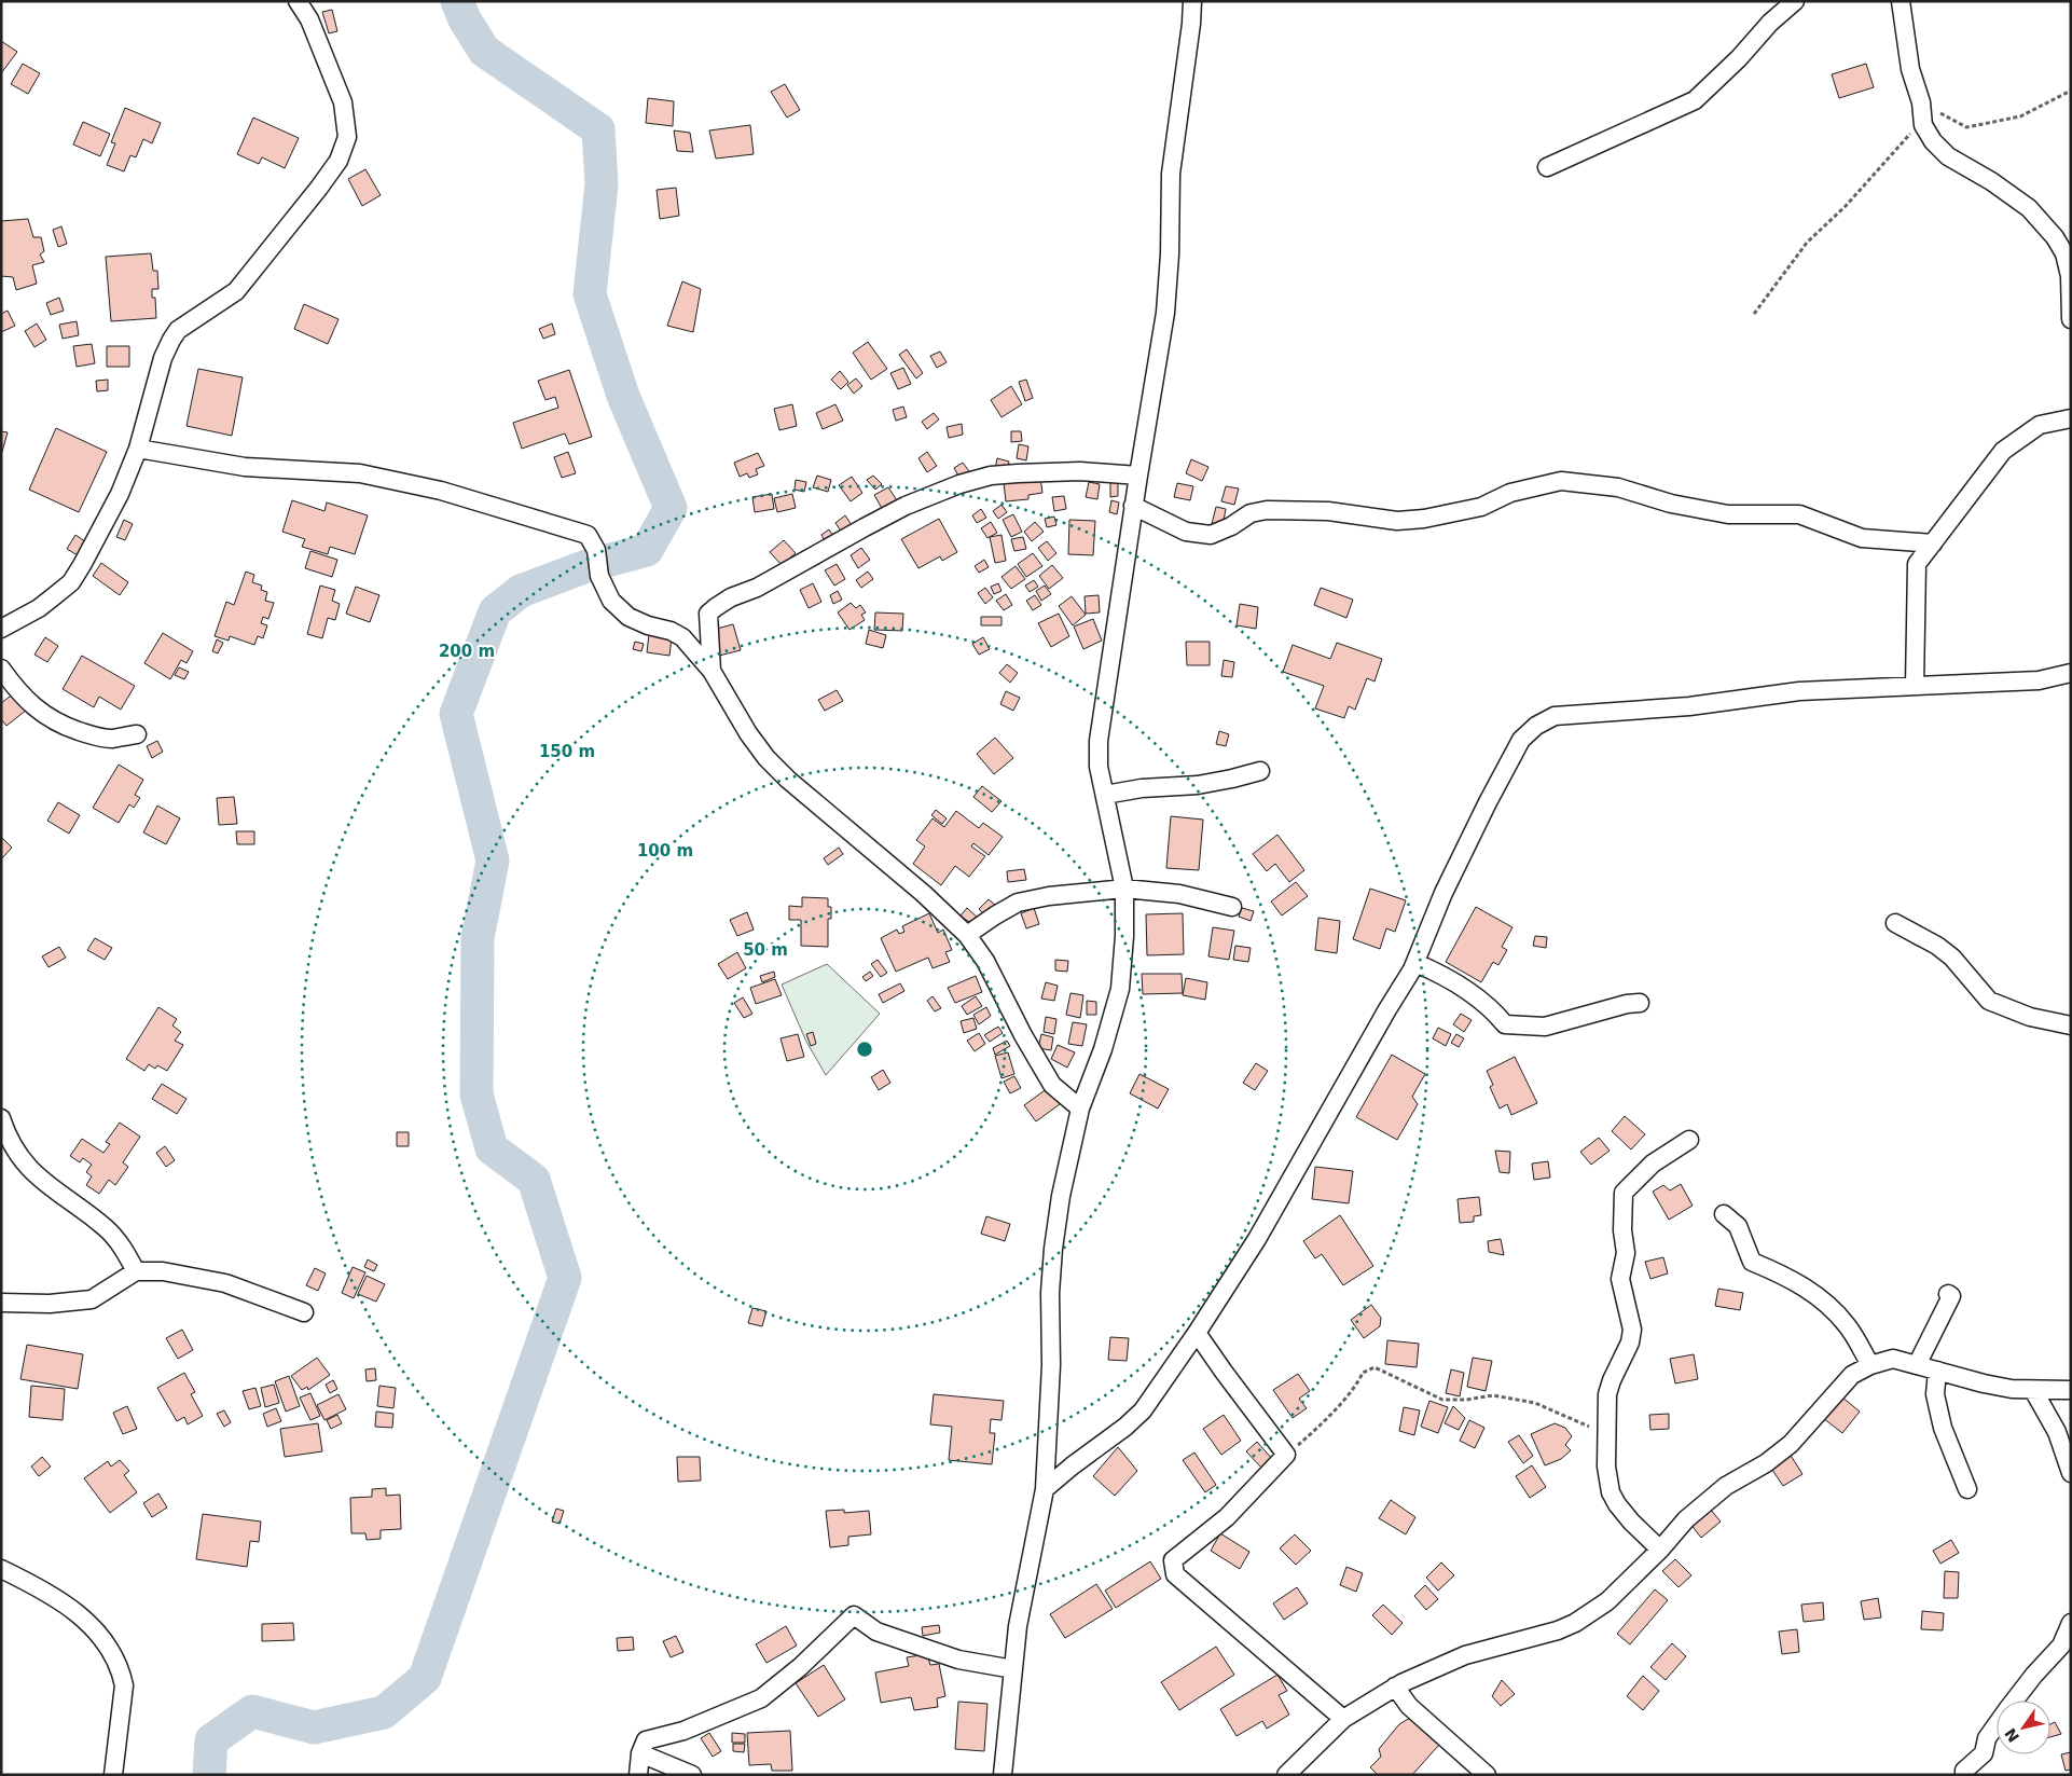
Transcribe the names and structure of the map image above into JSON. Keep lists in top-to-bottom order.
{
  "north": "bottom left",
  "rings": [
    "200 m",
    "150 m",
    "100 m",
    "50 m"
  ]
}
